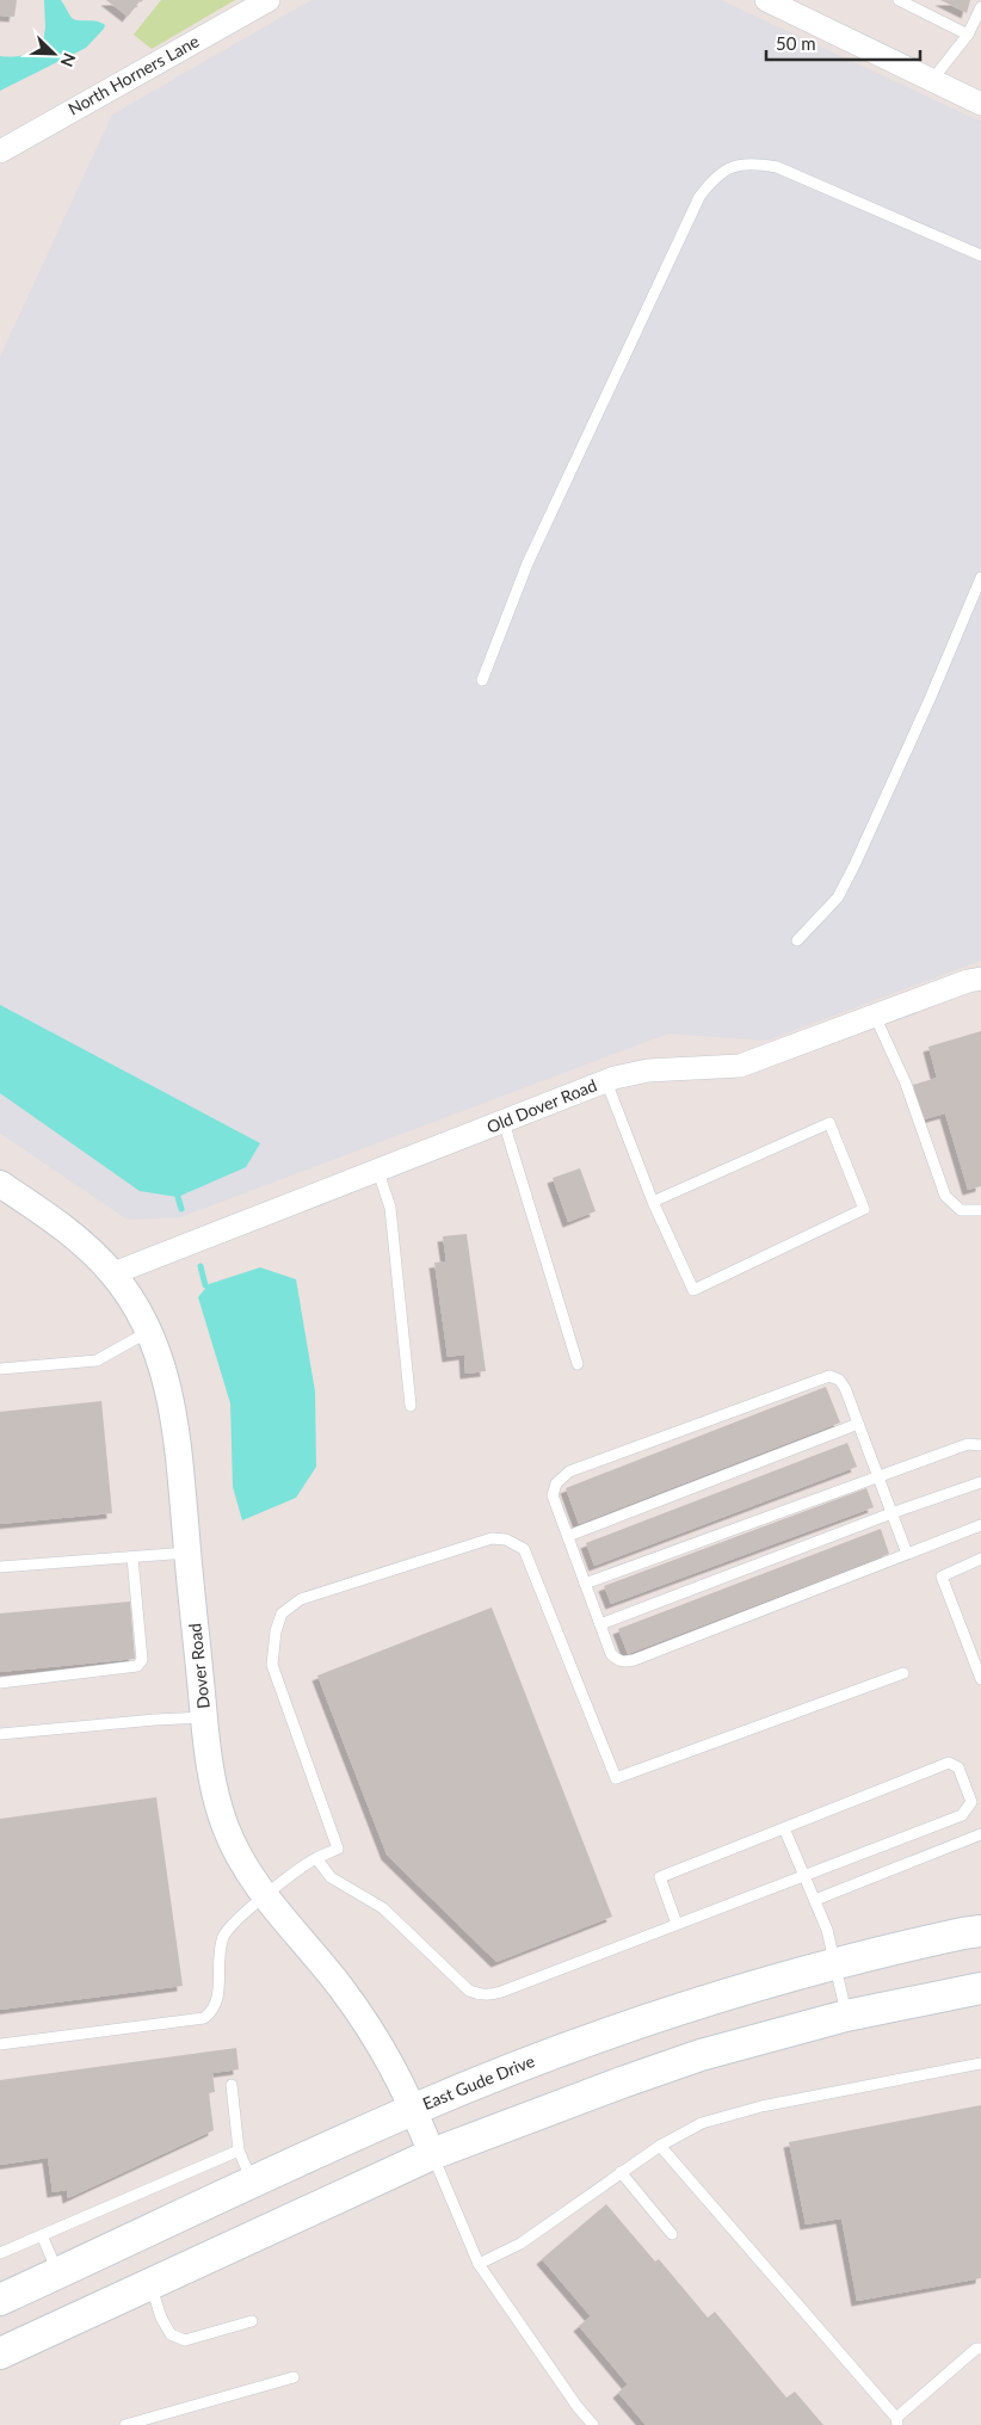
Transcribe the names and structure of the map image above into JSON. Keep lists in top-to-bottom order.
{
  "streets": {
    "main road": ["East Gude Drive"],
    "street": ["North Horners Lane", "Old Dover Road", "Dover Road"]
  },
  "crossings": [
    ["Old Dover Road", "Dover Road"],
    ["Dover Road", "East Gude Drive"]
  ],
  "scale_bar": "50 m",
  "north": "bottom right"
}
